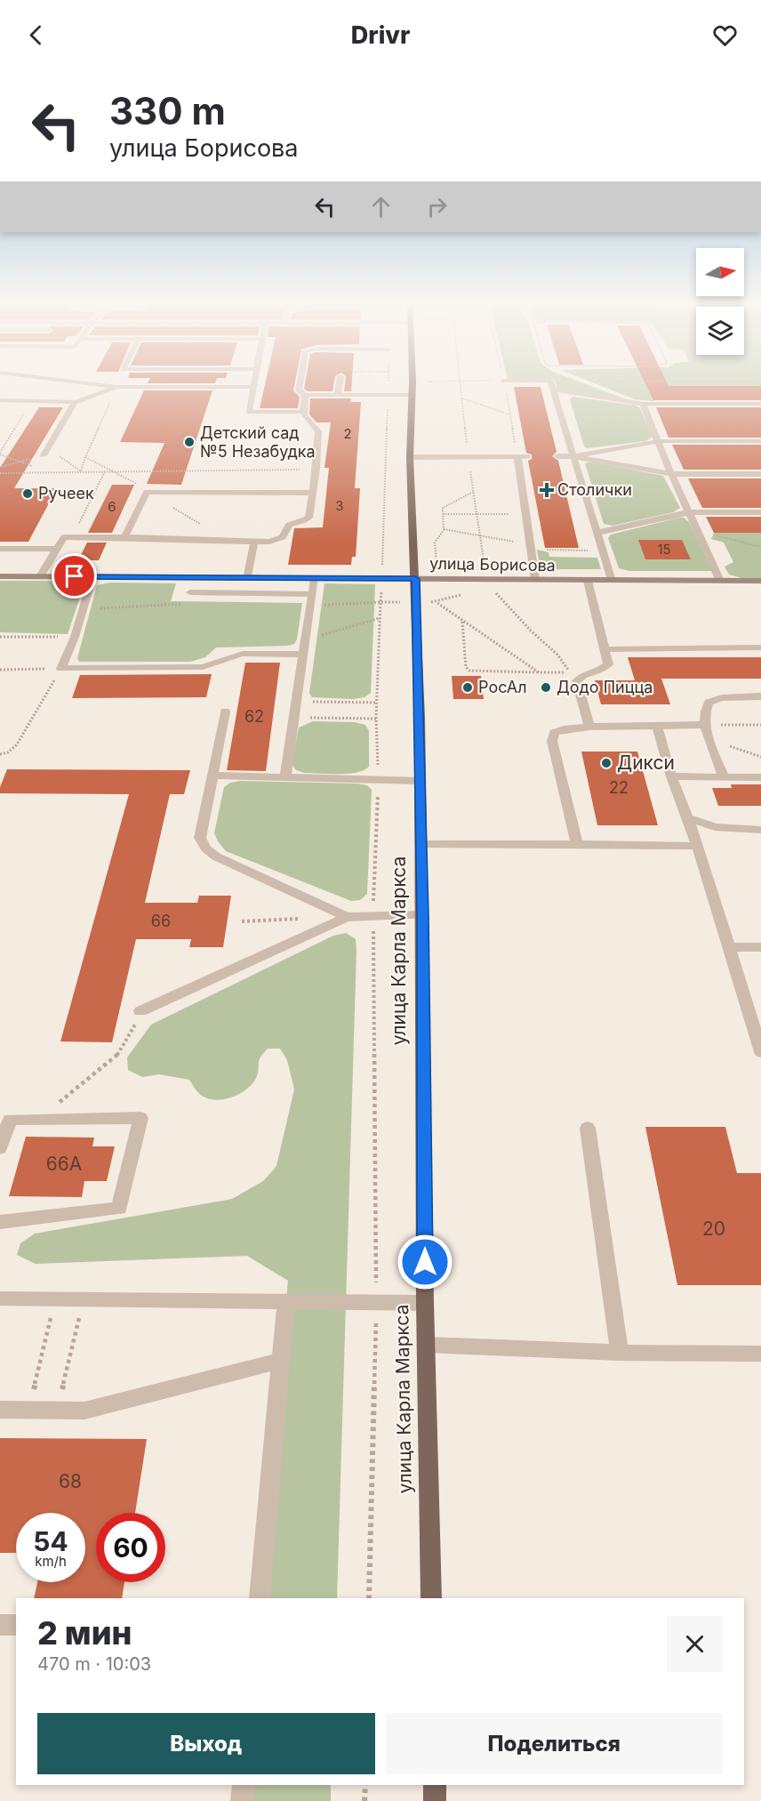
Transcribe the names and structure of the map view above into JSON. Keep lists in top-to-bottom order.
{
  "streets": {
    "main road": ["улица Карла Маркса"],
    "street": ["улица Борисова"]
  },
  "crossings": [
    ["улица Борисова", "улица Карла Маркса"]
  ],
  "places": {
    "other": [
      "Детский сад №5 Незабудка",
      "Ручеек",
      "РосАл",
      "Додо Пицца",
      "Дикси"
    ],
    "health": ["Столички"]
  },
  "house_numbers": [
    "2",
    "3",
    "6",
    "15",
    "62",
    "22",
    "66",
    "66А",
    "20",
    "68"
  ],
  "north": "right",
  "page": {
    "header": "Drivr",
    "turn": ["330 m", "улица Борисова"],
    "speed": "54 km/h",
    "limit": "60",
    "heading": ["2 мин", "470 m · 10:03"],
    "buttons": ["Выход", "Поделиться"]
  }
}
